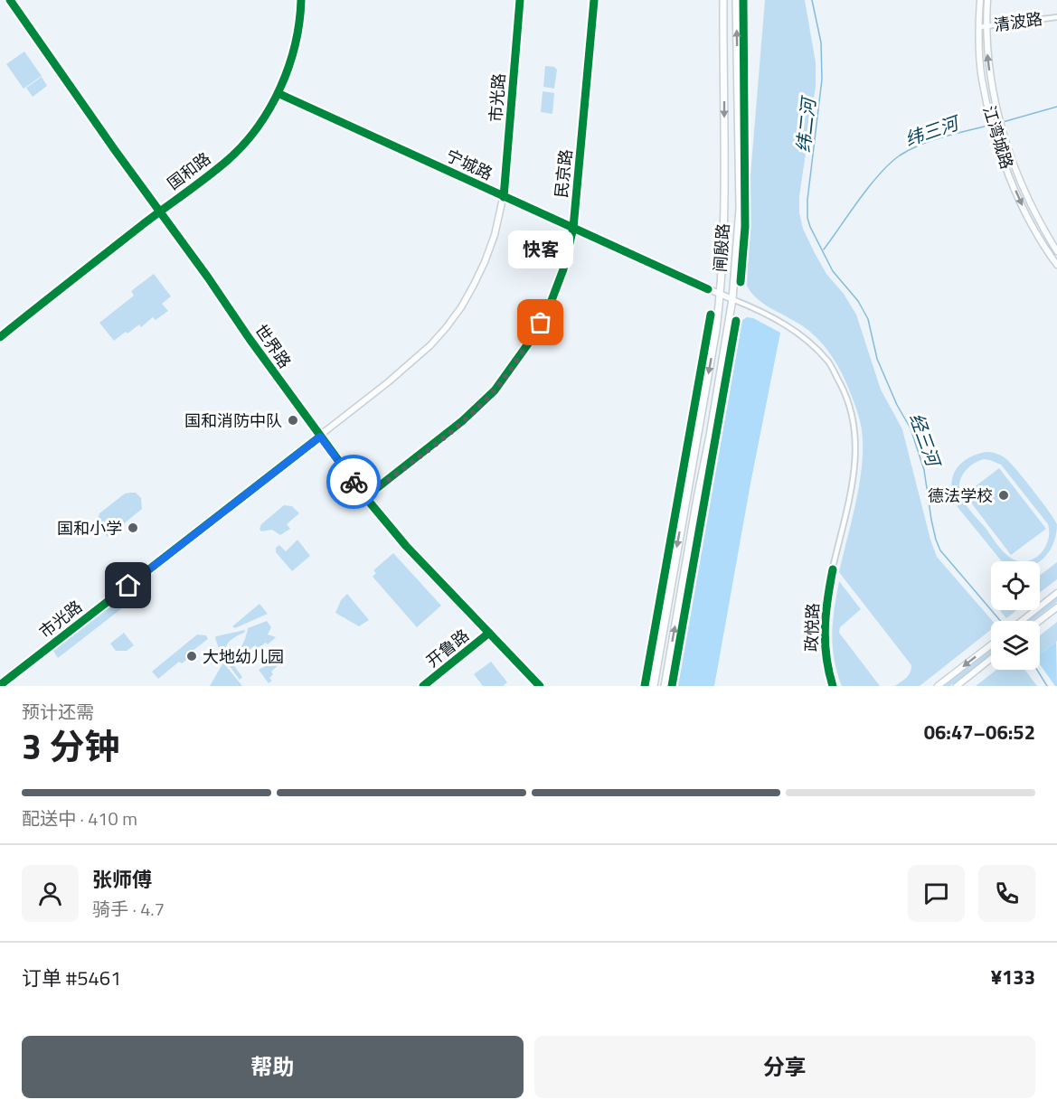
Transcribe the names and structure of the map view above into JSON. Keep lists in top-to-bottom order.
{
  "streets": {
    "main road": ["闸殷路"],
    "street": [
      "清波路",
      "市光路",
      "江湾城路",
      "宁城路",
      "国和路",
      "民京路",
      "世界路",
      "政悦路",
      "开鲁路"
    ]
  },
  "crossings": [
    ["清波路", "江湾城路"],
    ["市光路", "宁城路"],
    ["市光路", "世界路"],
    ["宁城路", "国和路"],
    ["宁城路", "民京路"],
    ["宁城路", "闸殷路"],
    ["宁城路", "政悦路"],
    ["国和路", "世界路"],
    ["民京路", "世界路"],
    ["闸殷路", "政悦路"],
    ["世界路", "开鲁路"]
  ],
  "water": ["纬二河", "纬三河", "经三河"],
  "places": [
    "快客",
    "国和消防中队",
    "德法学校",
    "国和小学",
    "大地幼儿园"
  ],
  "page": {
    "bubble": "快客",
    "heading": ["3 分钟", "预计还需", "06:47–06:52"],
    "panel": [
      "张师傅",
      "骑手 · 4.7",
      "订单 #5461",
      "¥133"
    ],
    "bar": "配送中 · 410 m",
    "buttons": ["帮助", "分享"]
  }
}
